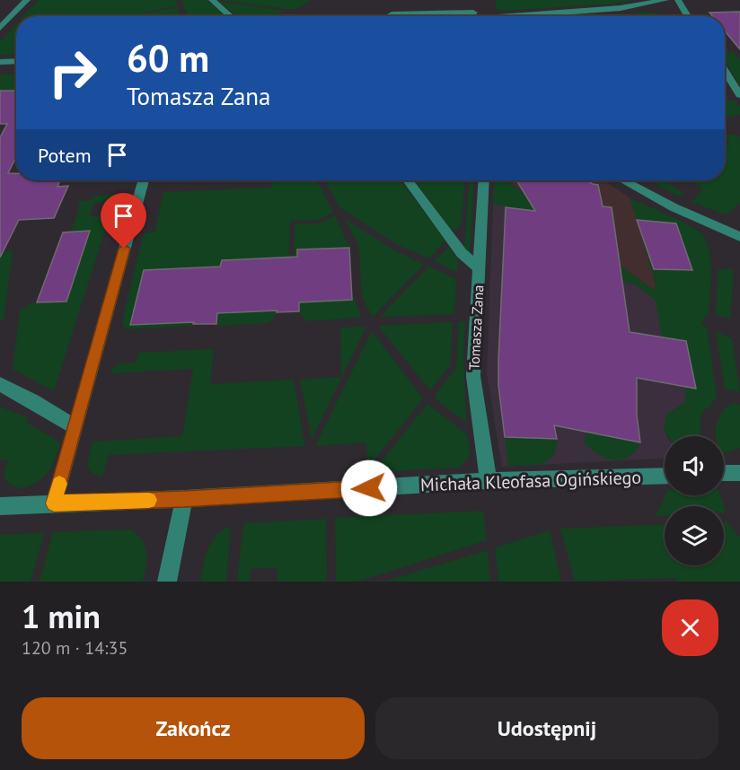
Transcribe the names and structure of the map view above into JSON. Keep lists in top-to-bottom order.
{
  "streets": {
    "street": ["Tomasza Zana", "Michała Kleofasa Ogińskiego"]
  },
  "crossings": [
    ["Tomasza Zana", "Michała Kleofasa Ogińskiego"]
  ],
  "page": {
    "turn": ["60 m", "Tomasza Zana"],
    "then": "Potem",
    "heading": ["1 min", "120 m · 14:35"],
    "buttons": ["Zakończ", "Udostępnij"]
  }
}
